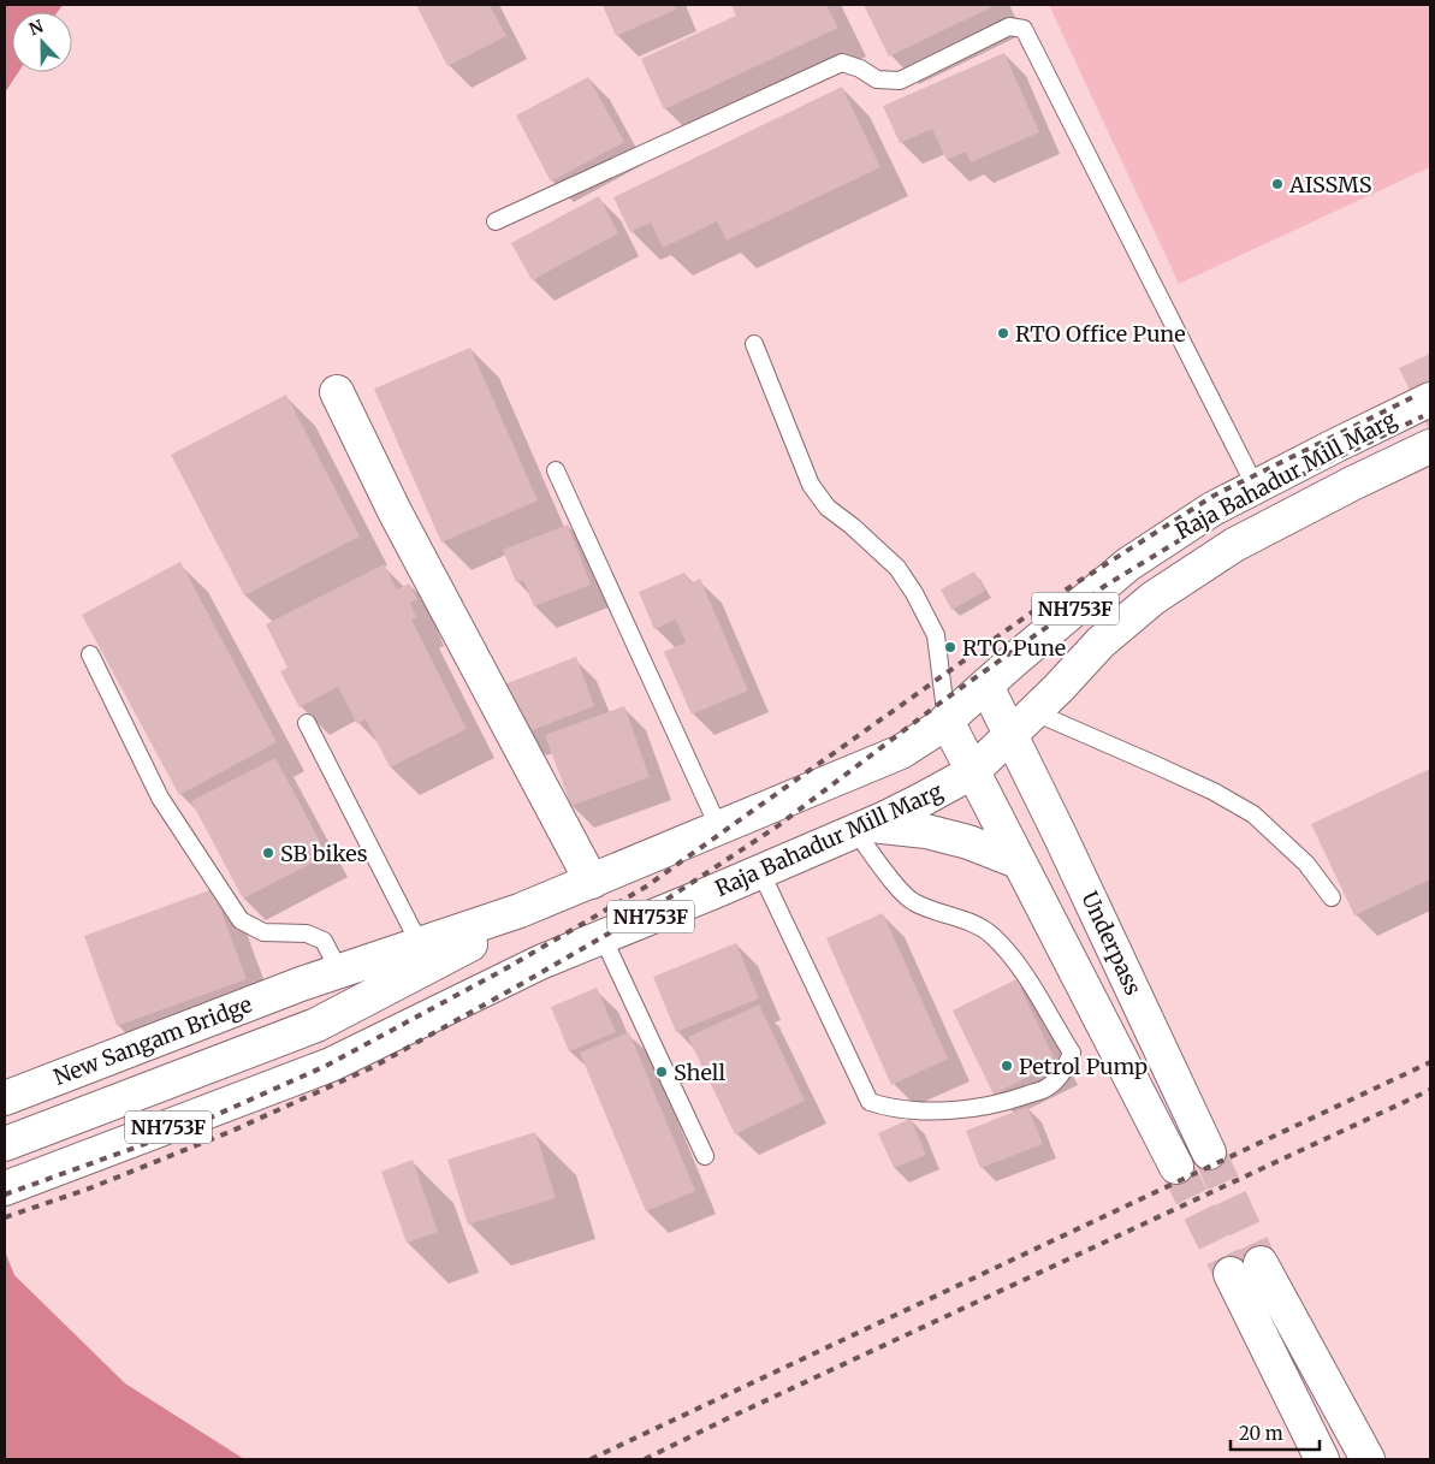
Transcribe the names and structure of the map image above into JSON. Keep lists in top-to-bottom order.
{
  "streets": {
    "main road": [
      "Raja Bahadur Mill Marg",
      "NH753F",
      "Underpass",
      "New Sangam Bridge"
    ]
  },
  "crossings": [
    ["Raja Bahadur Mill Marg", "Underpass"],
    ["Raja Bahadur Mill Marg", "New Sangam Bridge"]
  ],
  "places": [
    "AISSMS",
    "RTO Office Pune",
    "RTO Pune",
    "SB bikes",
    "Petrol Pump",
    "Shell"
  ],
  "scale_bar": "20 m",
  "north": "top"
}
